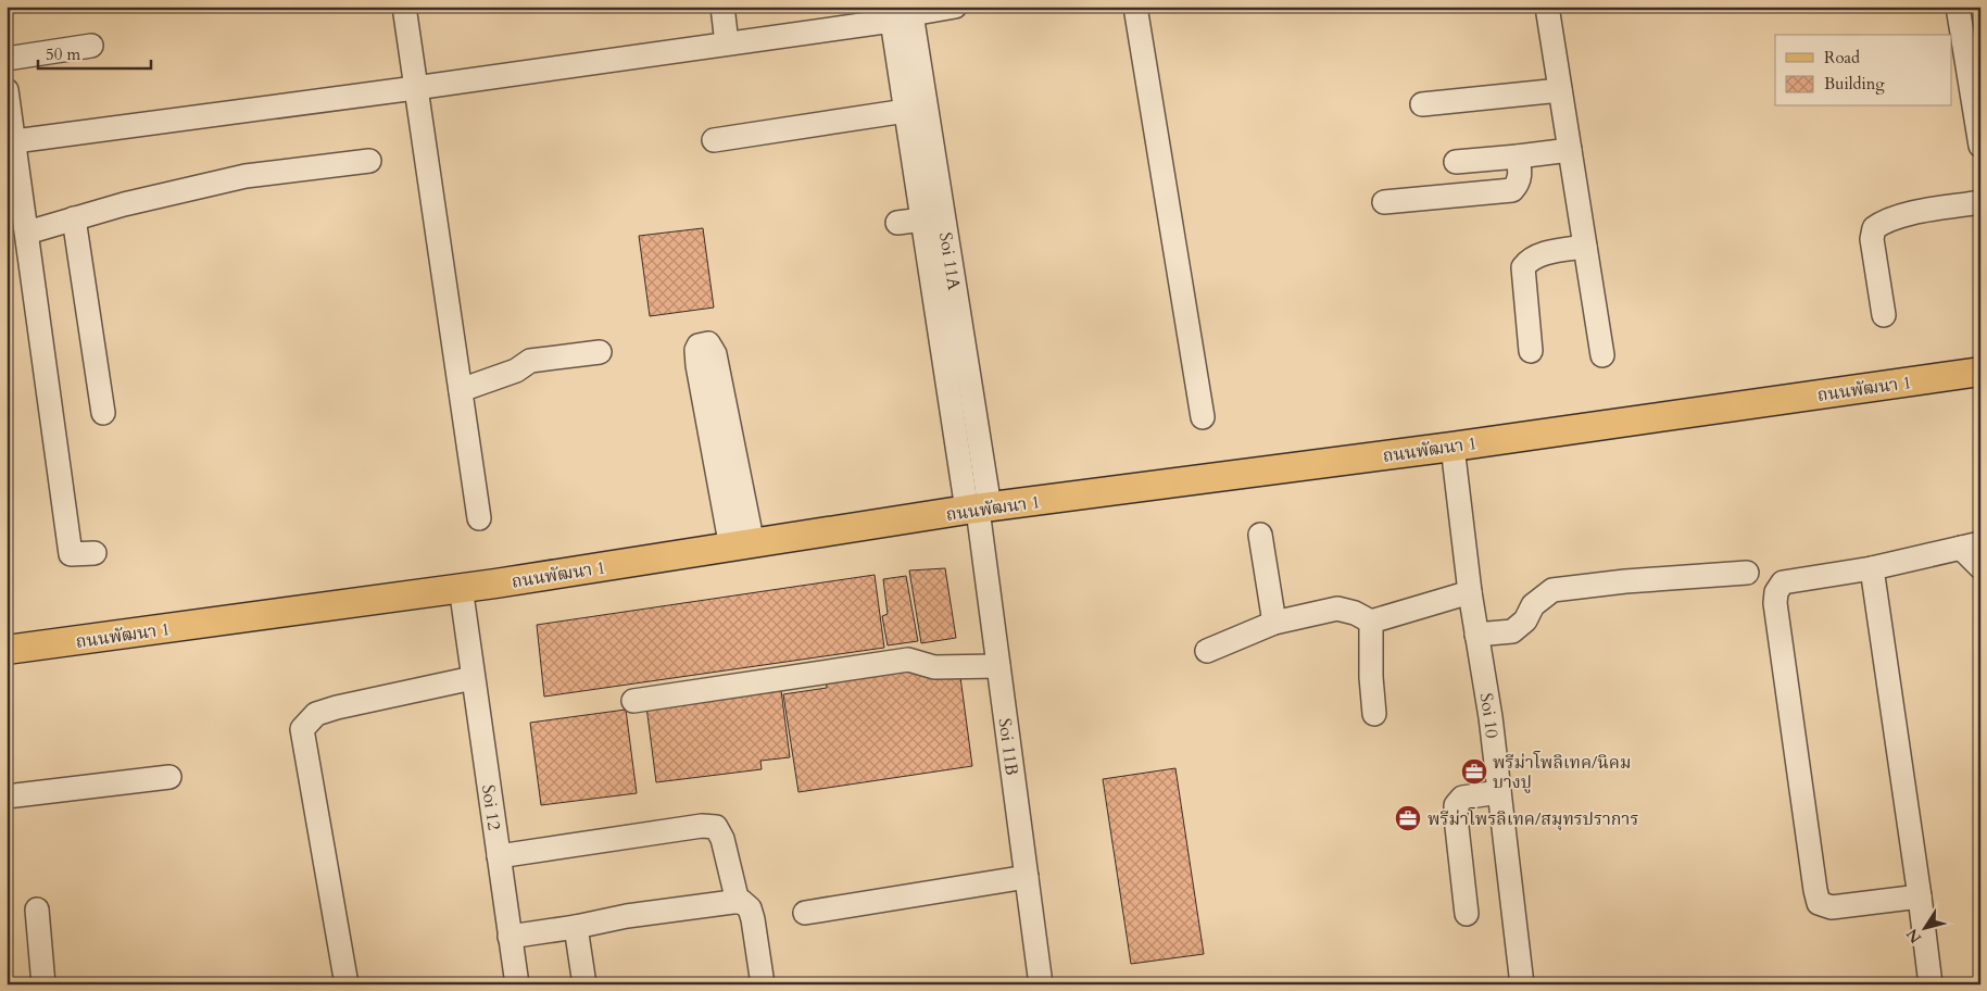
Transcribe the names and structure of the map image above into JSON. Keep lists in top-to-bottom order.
{
  "streets": {
    "main road": ["ถนนพัฒนา 1"],
    "street": [
      "Soi 11A",
      "Soi 10",
      "Soi 11B",
      "Soi 12"
    ]
  },
  "crossings": [
    ["Soi 11A", "Soi 11B"],
    ["ถนนพัฒนา 1", "Soi 10"],
    ["ถนนพัฒนา 1", "Soi 11B"],
    ["ถนนพัฒนา 1", "Soi 12"]
  ],
  "places": {
    "office": ["พรีม่าโพลิเทค/นิคม บางปู", "พรีม่าโพรลิเทค/สมุทรปราการ"]
  },
  "legend": ["Road", "Building"],
  "scale_bar": "50 m",
  "north": "bottom left"
}
